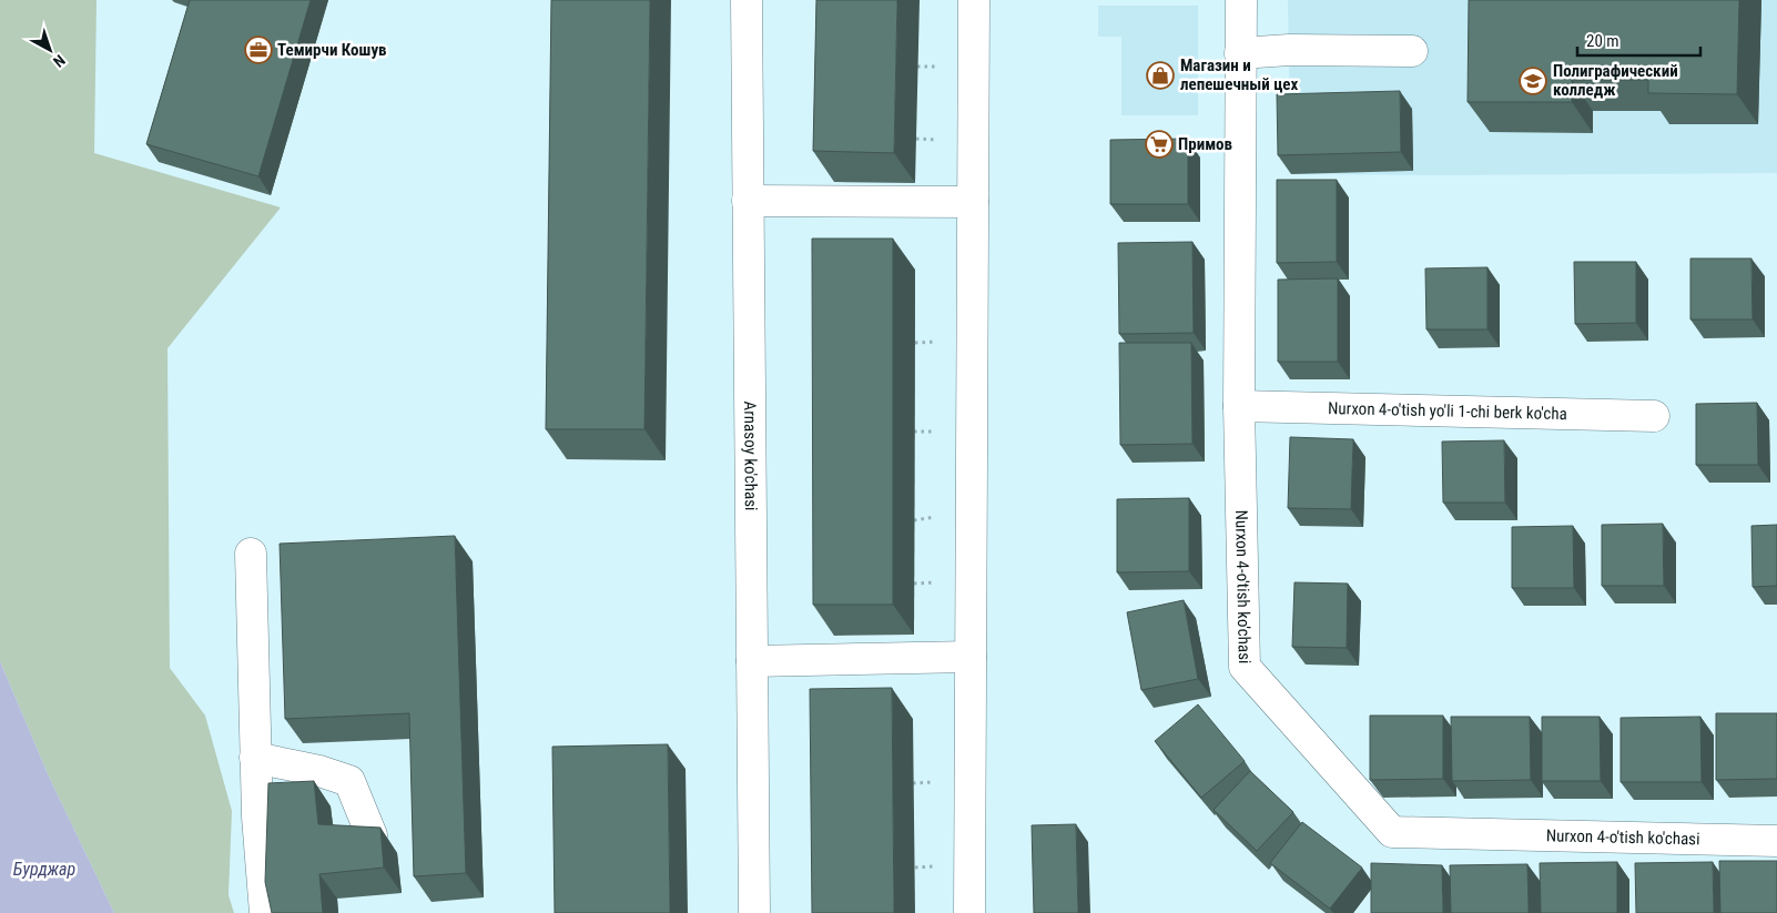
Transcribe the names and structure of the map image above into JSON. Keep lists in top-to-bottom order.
{
  "streets": {
    "street": ["Nurxon 4-o'tish yo'li 1-chi berk ko'cha", "Arnasoy ko'chasi", "Nurxon 4-o'tish ko'chasi"]
  },
  "crossings": [
    ["Nurxon 4-o'tish yo'li 1-chi berk ko'cha", "Nurxon 4-o'tish ko'chasi"]
  ],
  "water": ["Бурджар"],
  "places": {
    "office": ["Темирчи Кошув"],
    "shop": ["Магазин и лепешечный цех"],
    "school or university": ["Полиграфический колледж"],
    "supermarket": ["Примов"]
  },
  "scale_bar": "20 m",
  "north": "bottom right"
}
